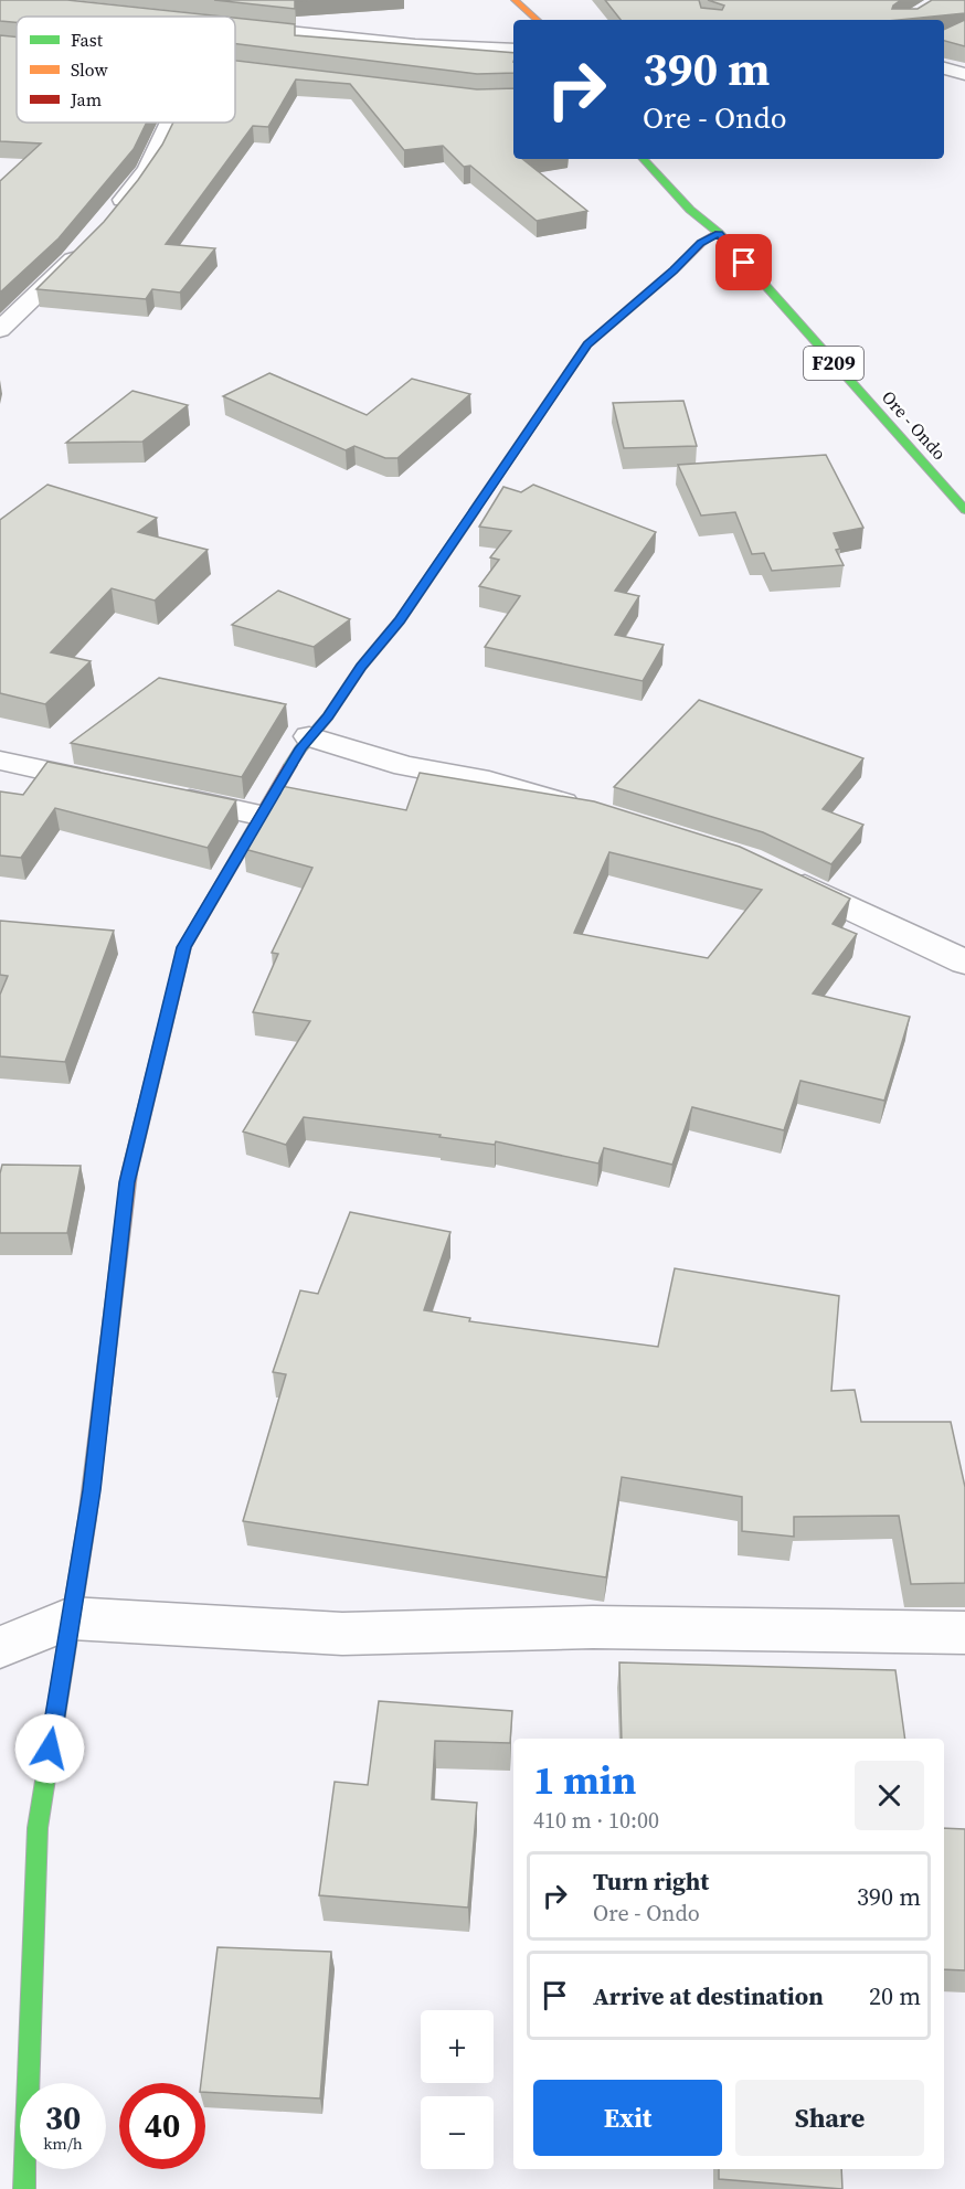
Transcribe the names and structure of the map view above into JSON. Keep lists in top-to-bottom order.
{
  "streets": {
    "street": ["F209", "Ore - Ondo"]
  },
  "crossings": [
    ["F209", "Ore - Ondo"]
  ],
  "legend": ["Fast", "Slow", "Jam"],
  "page": {
    "turn": ["390 m", "Ore - Ondo"],
    "heading": ["1 min", "410 m · 10:00"],
    "list": [
      {
        "name": "Turn right",
        "note": "Ore - Ondo",
        "value": "390 m"
      },
      {
        "name": "Arrive at destination",
        "value": "20 m"
      }
    ],
    "map_buttons": ["+", "−"],
    "buttons": ["Exit", "Share"],
    "speed": "30 km/h",
    "limit": "40"
  }
}
